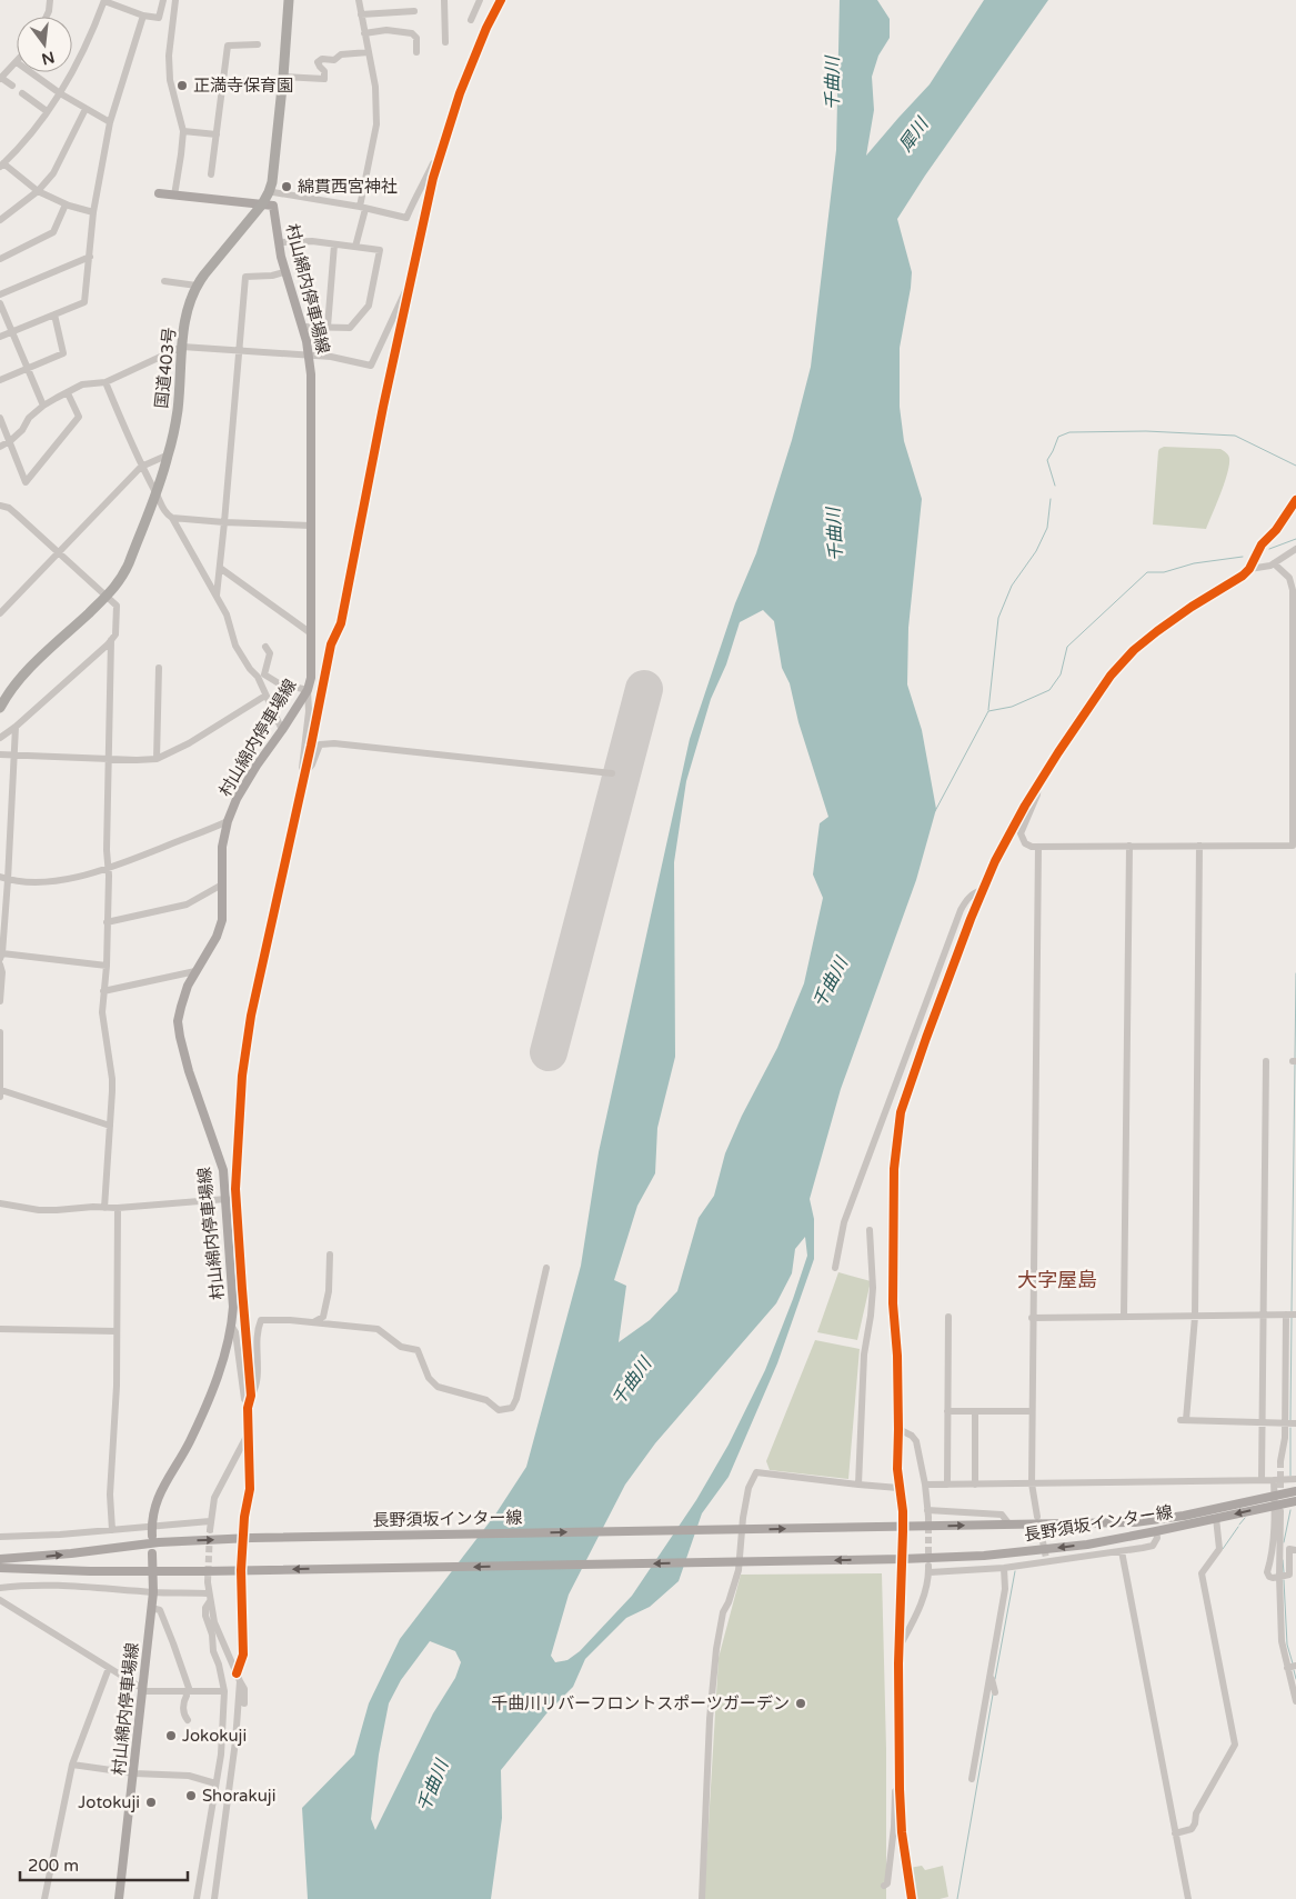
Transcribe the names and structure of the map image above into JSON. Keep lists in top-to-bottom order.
{
  "streets": {
    "highway": ["国道403号"],
    "main road": ["村山綿内停車場線", "長野須坂インター線"]
  },
  "crossings": [
    ["村山綿内停車場線", "国道403号"]
  ],
  "districts": ["大字屋島"],
  "water": ["千曲川", "犀川"],
  "places": [
    "正満寺保育園",
    "綿貫西宮神社",
    "千曲川リバーフロントスポーツガーデン",
    "Jokokuji",
    "Shorakuji",
    "Jotokuji"
  ],
  "scale_bar": "200 m",
  "north": "bottom"
}
